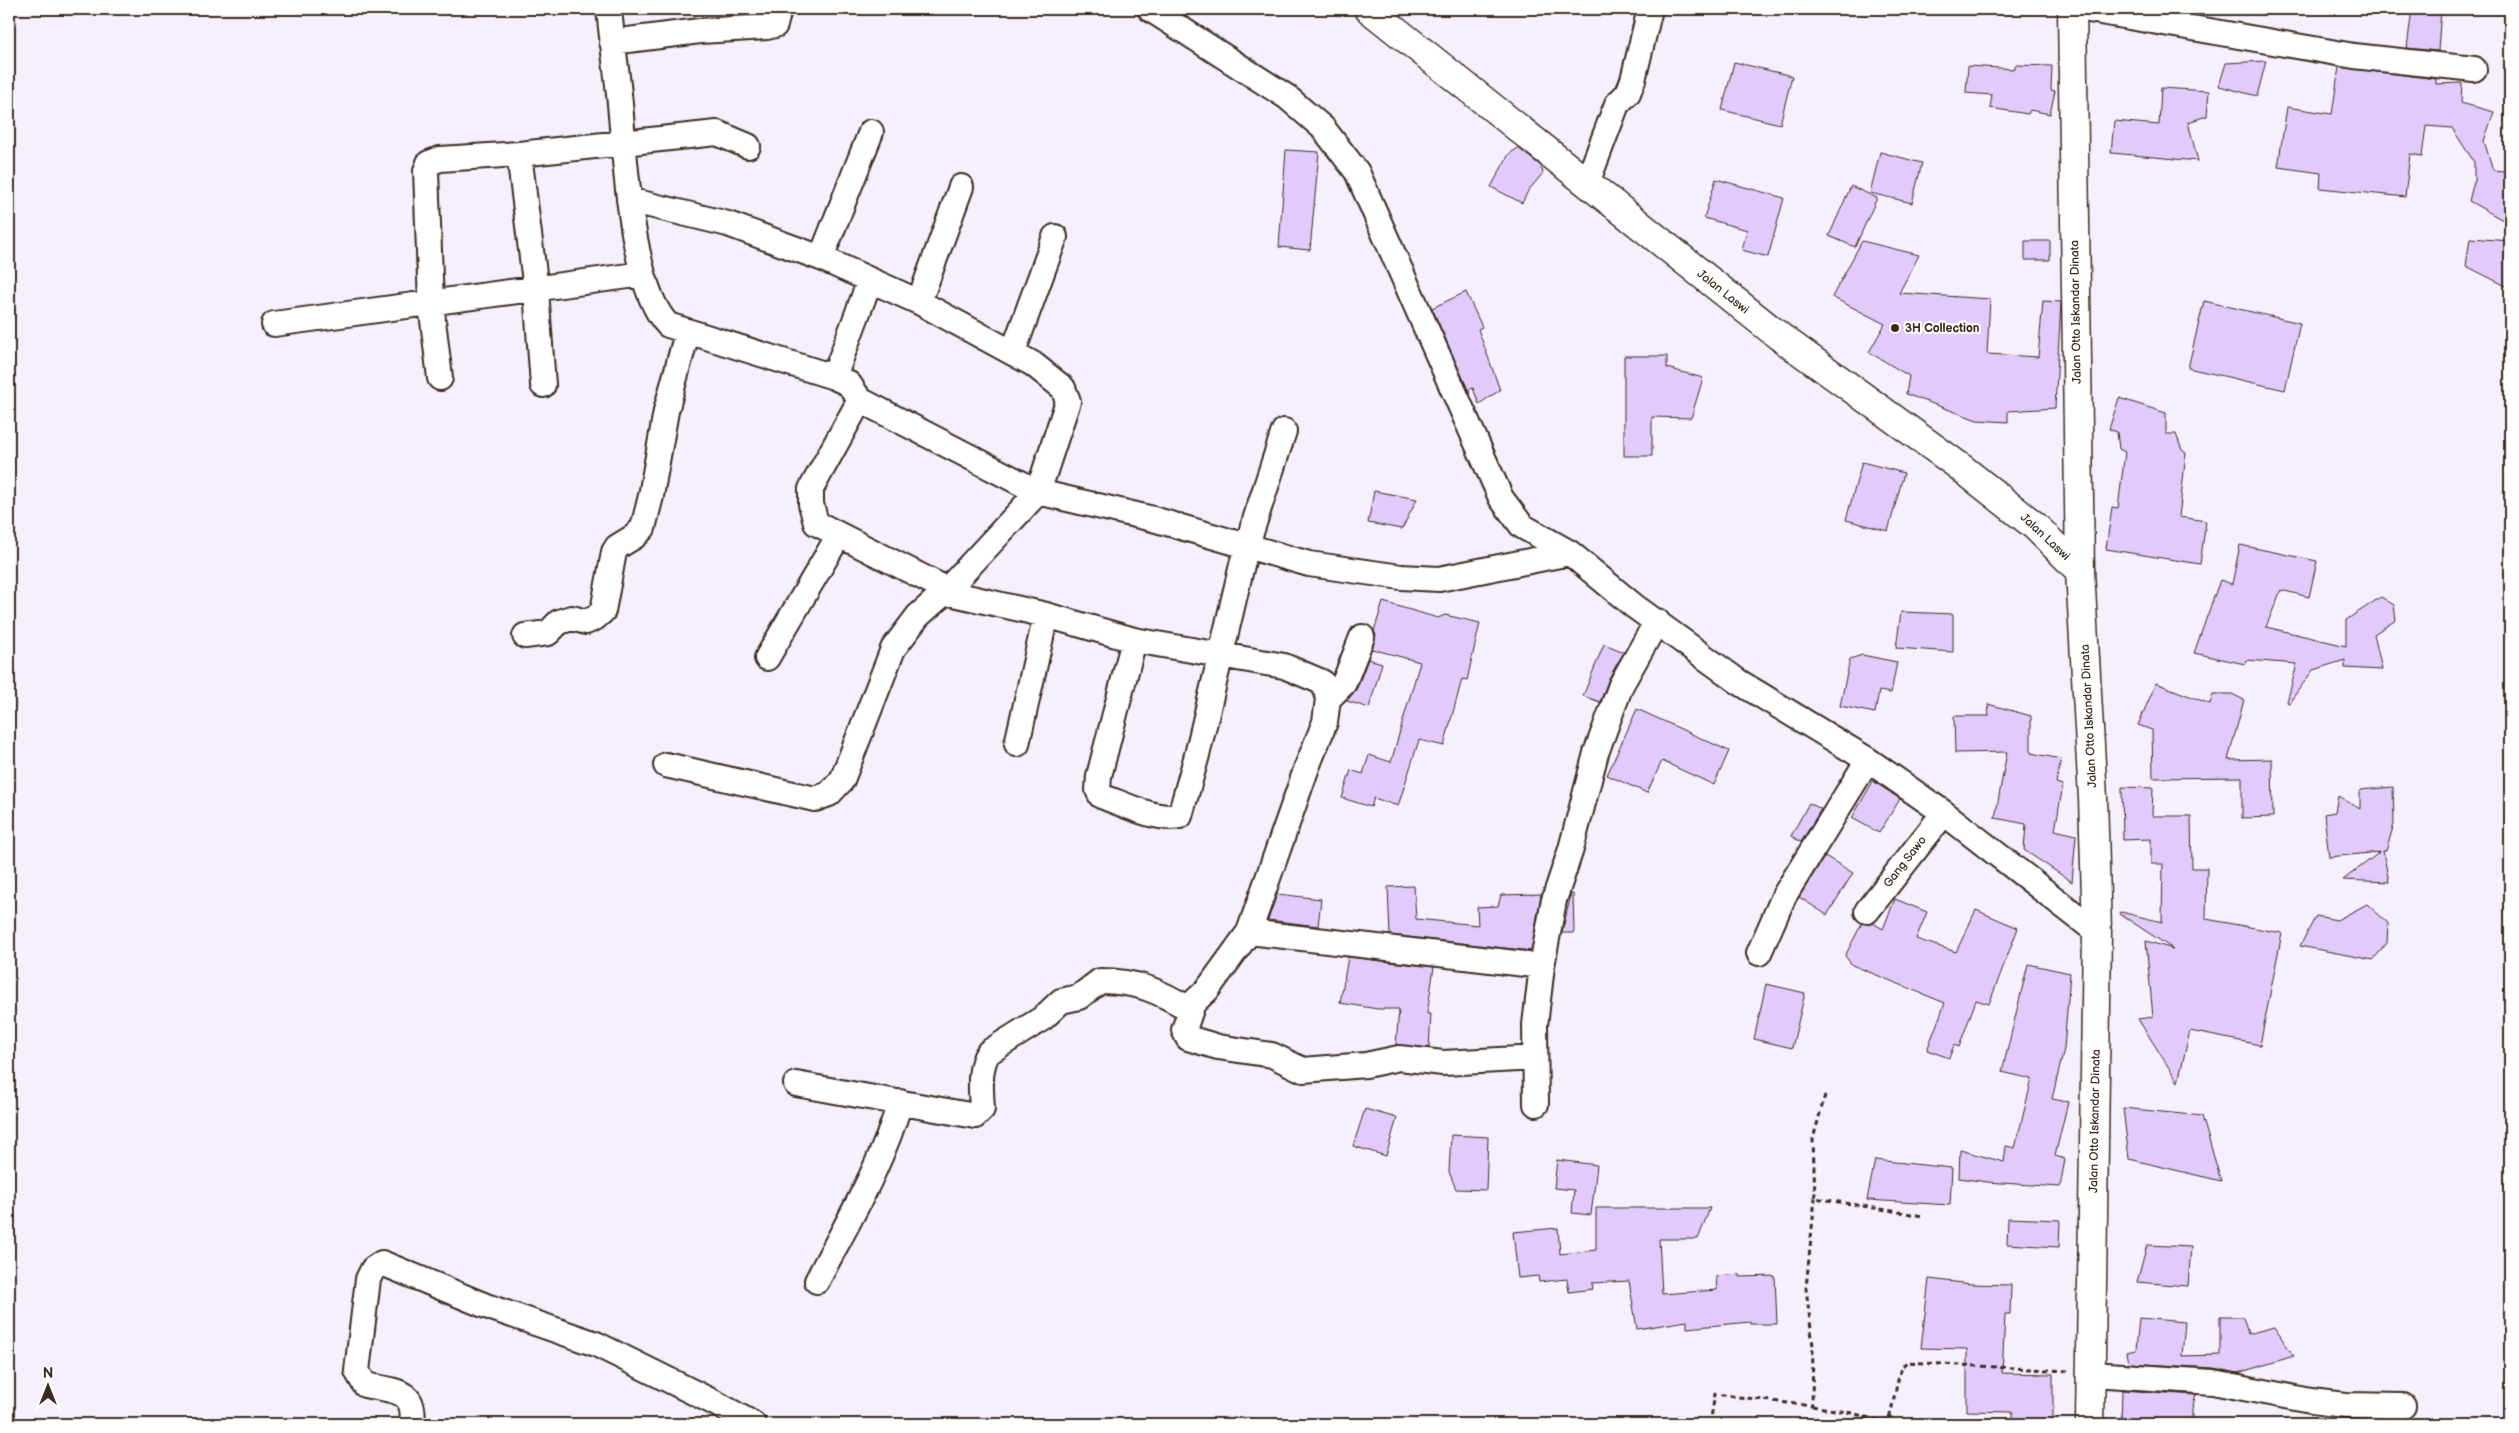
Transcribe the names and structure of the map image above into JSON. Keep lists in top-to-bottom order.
{
  "streets": {
    "main road": ["Jalan Laswi", "Jalan Otto Iskandar Dinata"],
    "street": ["Gang Sawo"]
  },
  "crossings": [
    ["Jalan Laswi", "Jalan Otto Iskandar Dinata"]
  ],
  "places": ["3H Collection"],
  "north": "top"
}
